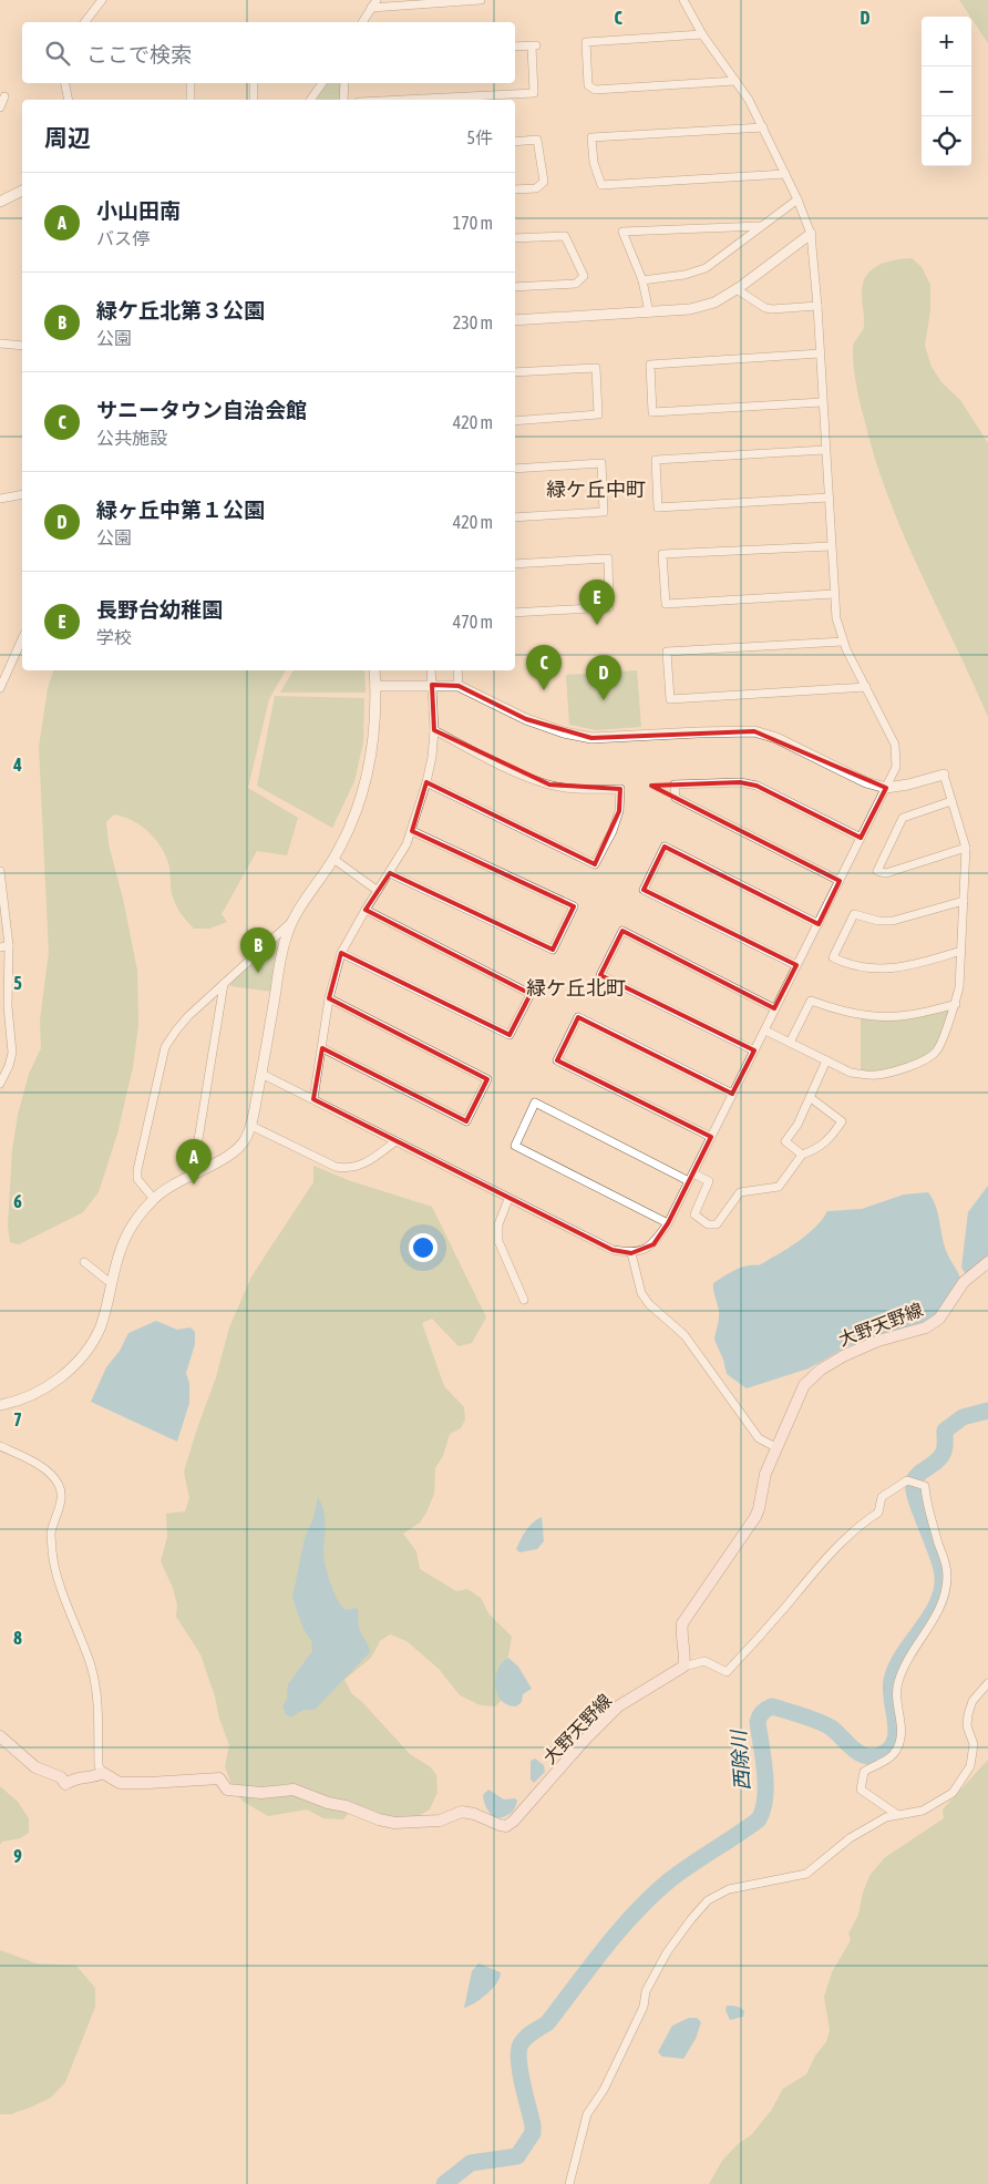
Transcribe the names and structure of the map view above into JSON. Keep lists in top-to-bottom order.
{
  "streets": {
    "main road": ["大野天野線"]
  },
  "districts": ["緑ケ丘中町", "緑ケ丘北町"],
  "water": ["西除川"],
  "page": {
    "map_buttons": ["+", "−"],
    "search": "ここで検索",
    "heading": ["周辺", "5件"],
    "list": [
      {
        "mark": "A",
        "name": "小山田南",
        "note": "バス停",
        "value": "170 m"
      },
      {
        "mark": "B",
        "name": "緑ケ丘北第３公園",
        "note": "公園",
        "value": "230 m"
      },
      {
        "mark": "C",
        "name": "サニータウン自治会館",
        "note": "公共施設",
        "value": "420 m"
      },
      {
        "mark": "D",
        "name": "緑ヶ丘中第１公園",
        "note": "公園",
        "value": "420 m"
      },
      {
        "mark": "E",
        "name": "長野台幼稚園",
        "note": "学校",
        "value": "470 m"
      }
    ],
    "pins": [
      "E",
      "C",
      "D",
      "B",
      "A"
    ]
  },
  "grid": {
    "columns": ["C", "D"],
    "rows": [
      "4",
      "5",
      "6",
      "7",
      "8",
      "9"
    ]
  }
}
